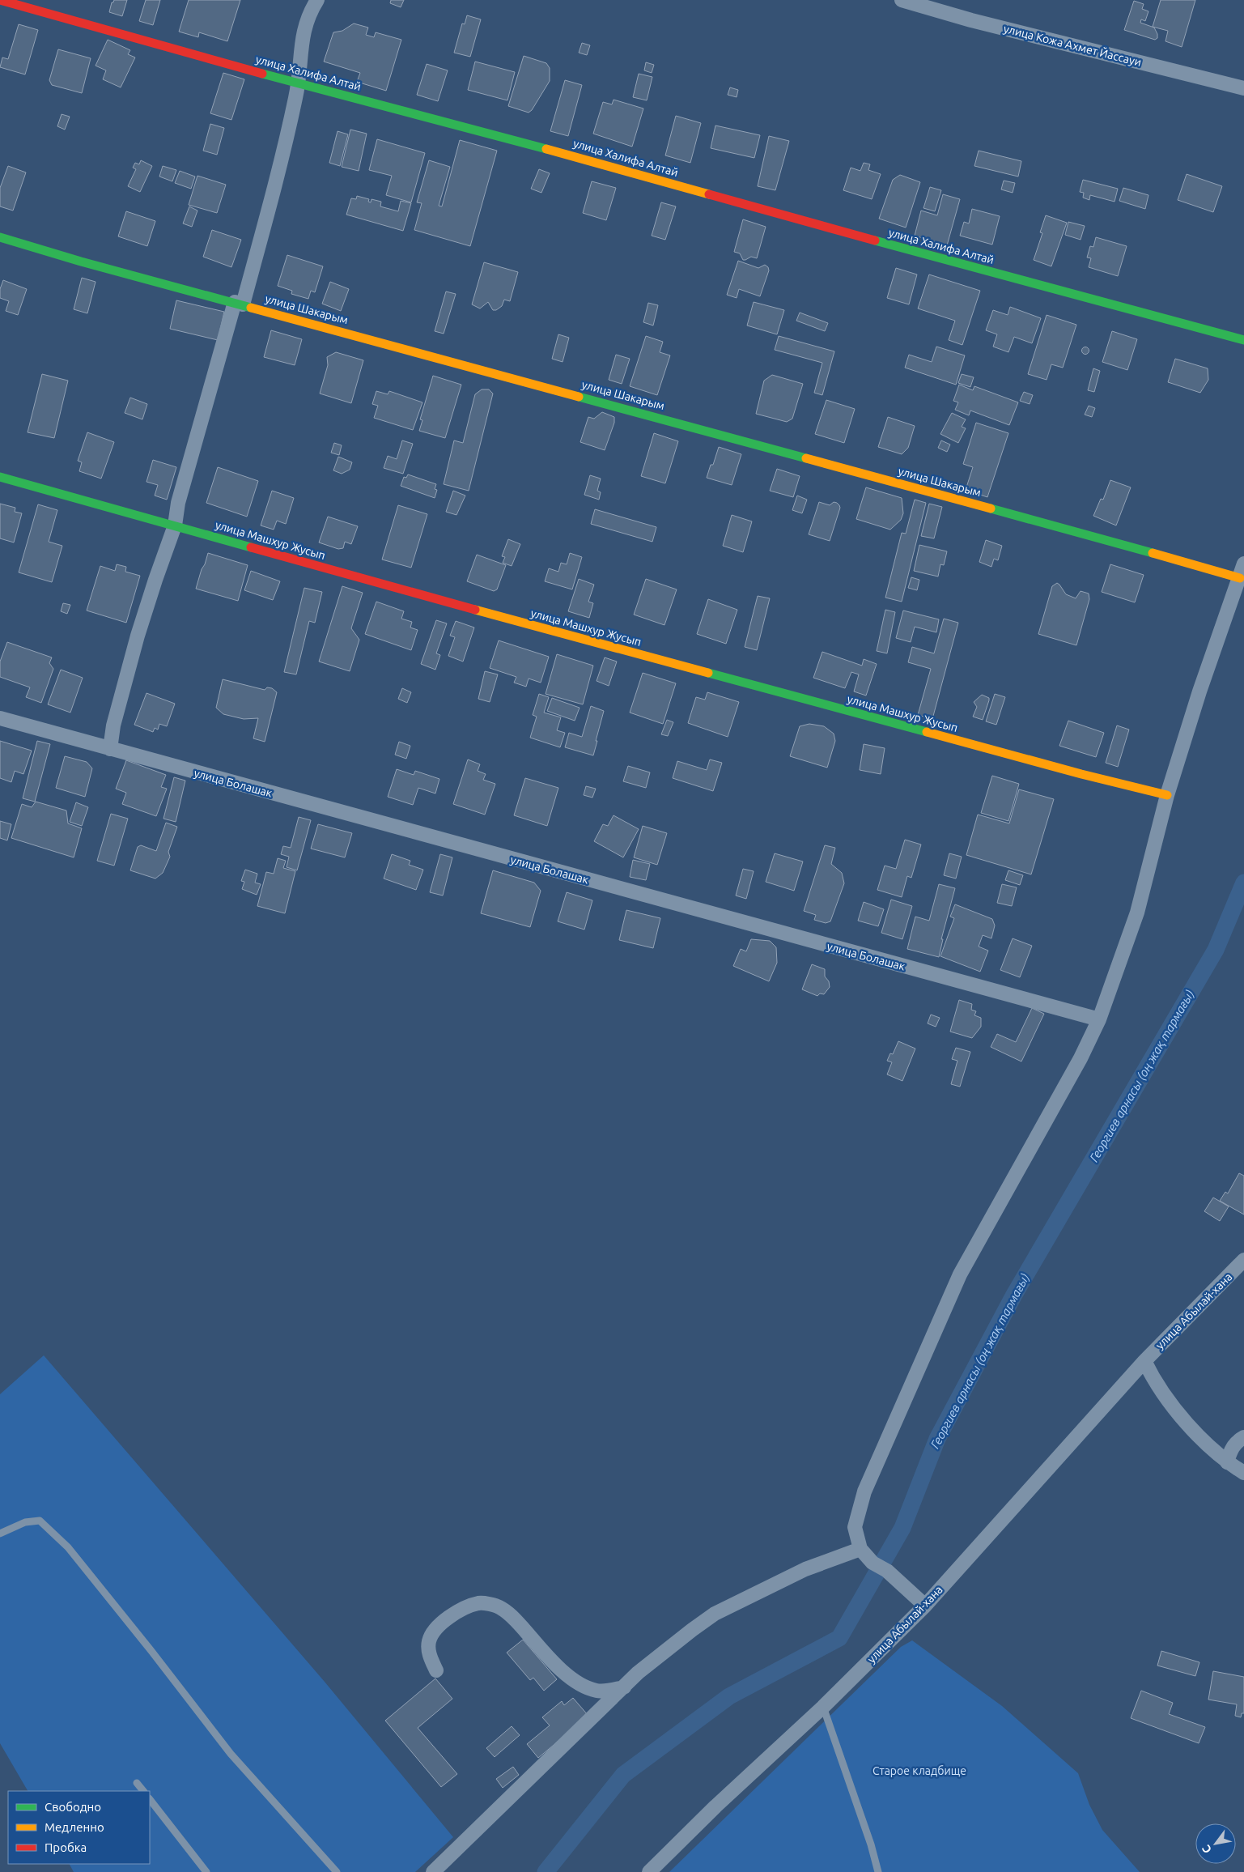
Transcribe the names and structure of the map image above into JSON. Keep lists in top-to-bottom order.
{
  "streets": {
    "street": [
      "улица Кожа Ахмет Йассауи",
      "улица Халифа Алтай",
      "улица Шакарым",
      "улица Машхур Жусып",
      "улица Болашак",
      "улица Абылай-хана"
    ]
  },
  "water": ["Георгиев арнасы (оң жақ тармағы)"],
  "parks": ["Старое кладбище"],
  "legend": ["Свободно", "Медленно", "Пробка"],
  "north": "bottom left"
}
